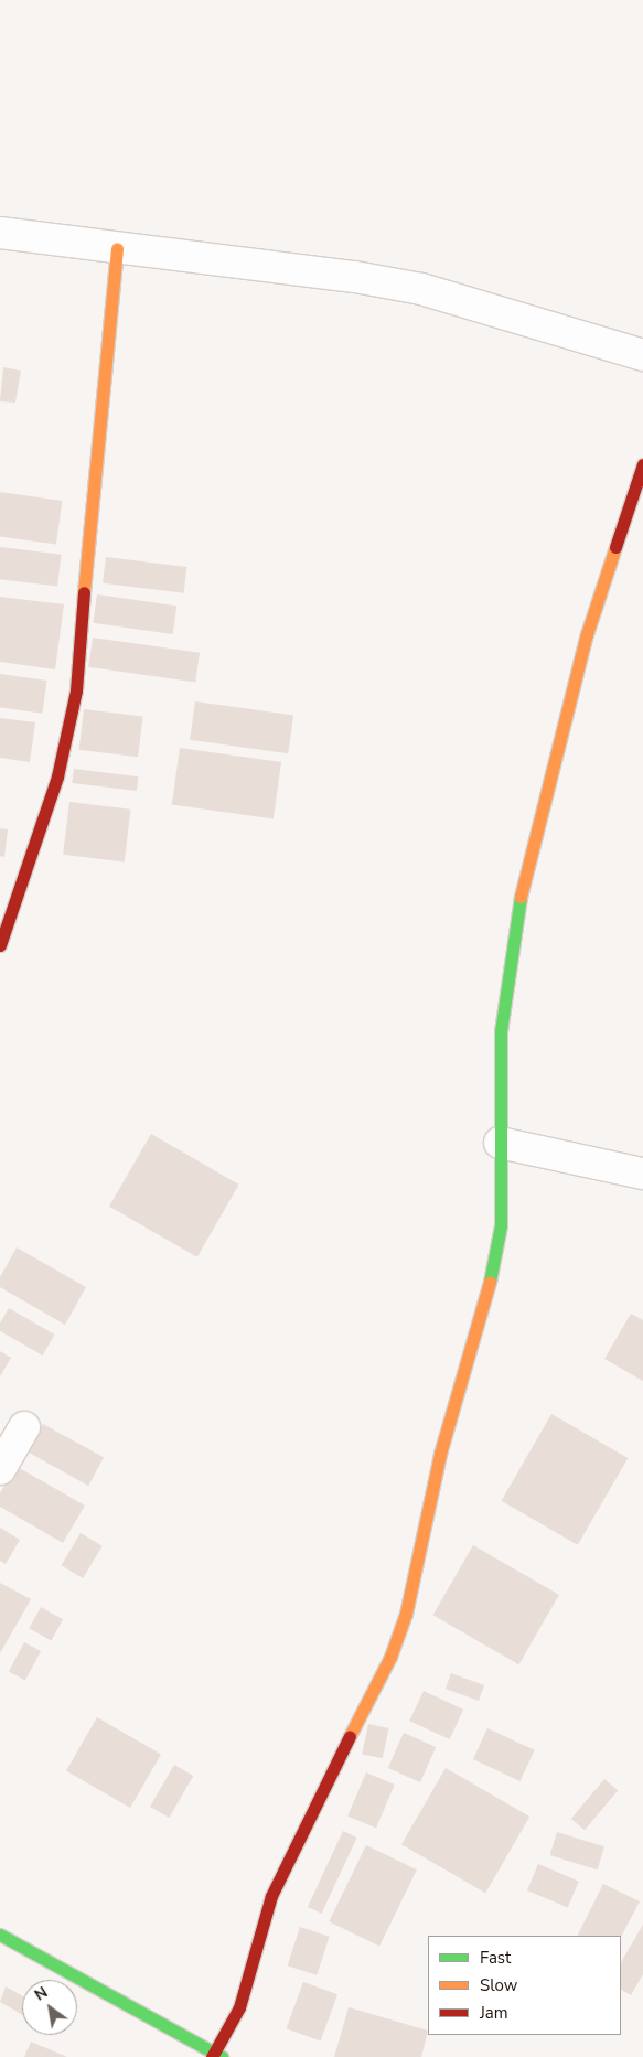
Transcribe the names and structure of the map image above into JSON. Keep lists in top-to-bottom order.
{
  "legend": ["Fast", "Slow", "Jam"],
  "north": "top left"
}
